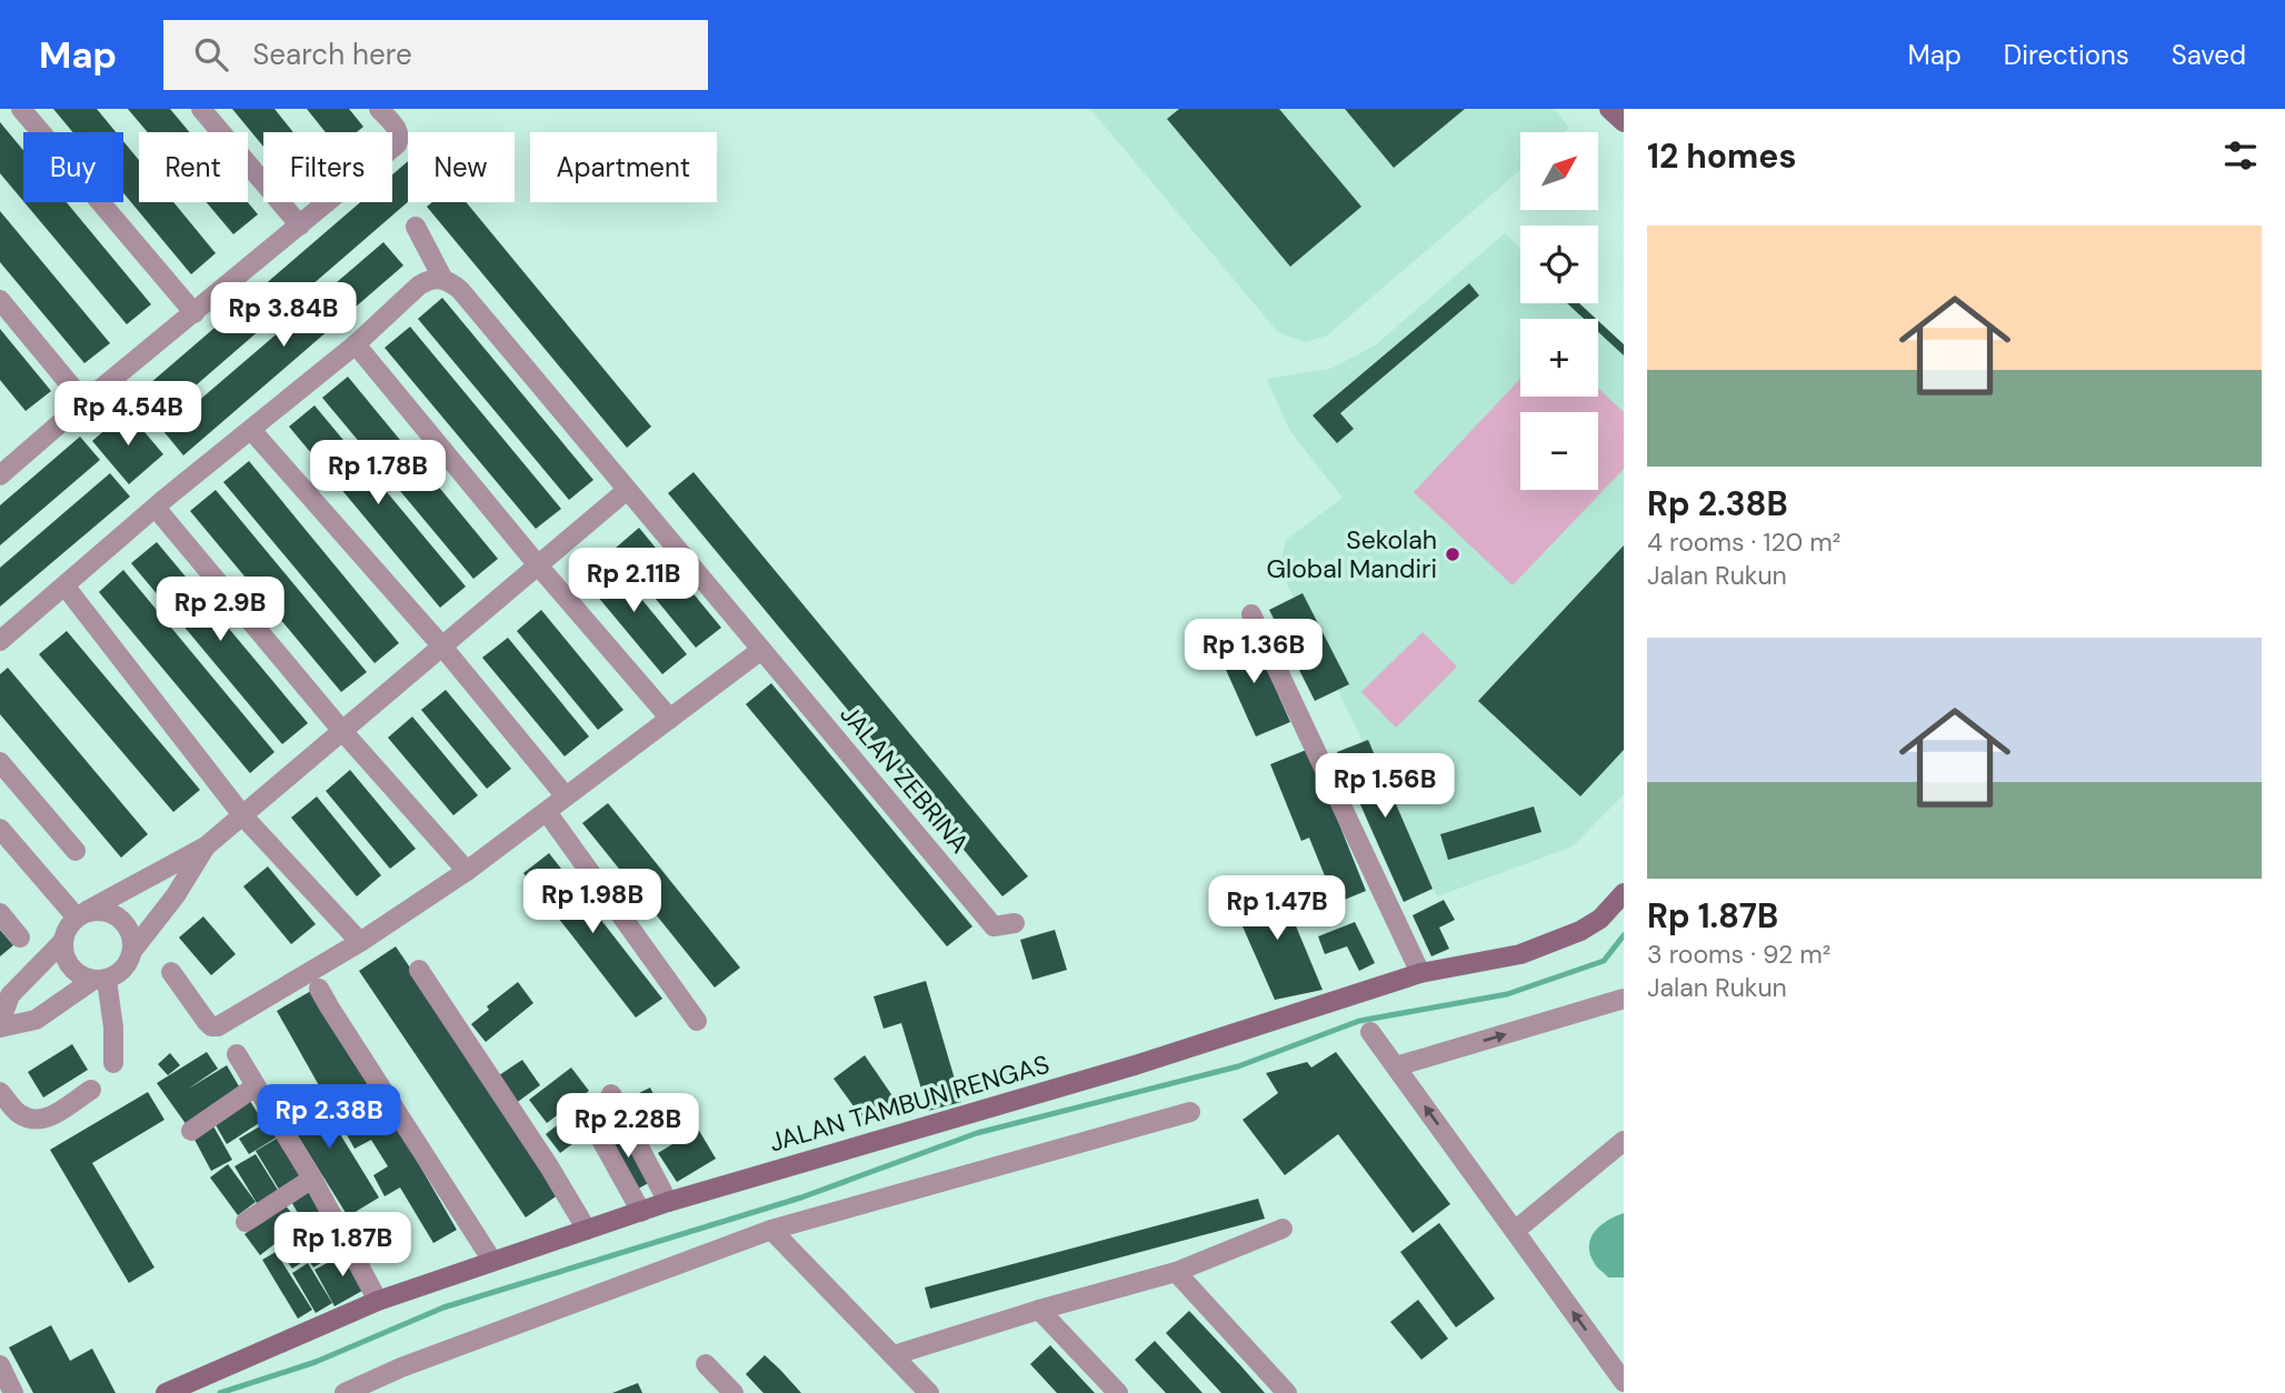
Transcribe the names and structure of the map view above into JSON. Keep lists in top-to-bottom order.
{
  "streets": {
    "street": ["JALAN ZEBRINA", "JALAN TAMBUN RENGAS"]
  },
  "places": ["Sekolah Global Mandiri"],
  "north": "top right",
  "page": {
    "header": "Map",
    "search": "Search here",
    "nav": ["Map", "Directions", "Saved"],
    "heading": "12 homes",
    "map_buttons": ["+", "−"],
    "chip": [
      "Buy",
      "Rent",
      "Filters",
      "New",
      "Apartment"
    ],
    "list": [
      {
        "name": "Rp 2.38B",
        "note": "4 rooms · 120 m² · Jalan Rukun"
      },
      {
        "name": "Rp 1.87B",
        "note": "3 rooms · 92 m² · Jalan Rukun"
      }
    ],
    "price": [
      "Rp 3.84B",
      "Rp 4.54B",
      "Rp 1.78B",
      "Rp 2.11B",
      "Rp 2.9B",
      "Rp 1.36B",
      "Rp 1.56B",
      "Rp 1.98B",
      "Rp 1.47B",
      "Rp 2.38B",
      "Rp 2.28B",
      "Rp 1.87B"
    ]
  }
}
